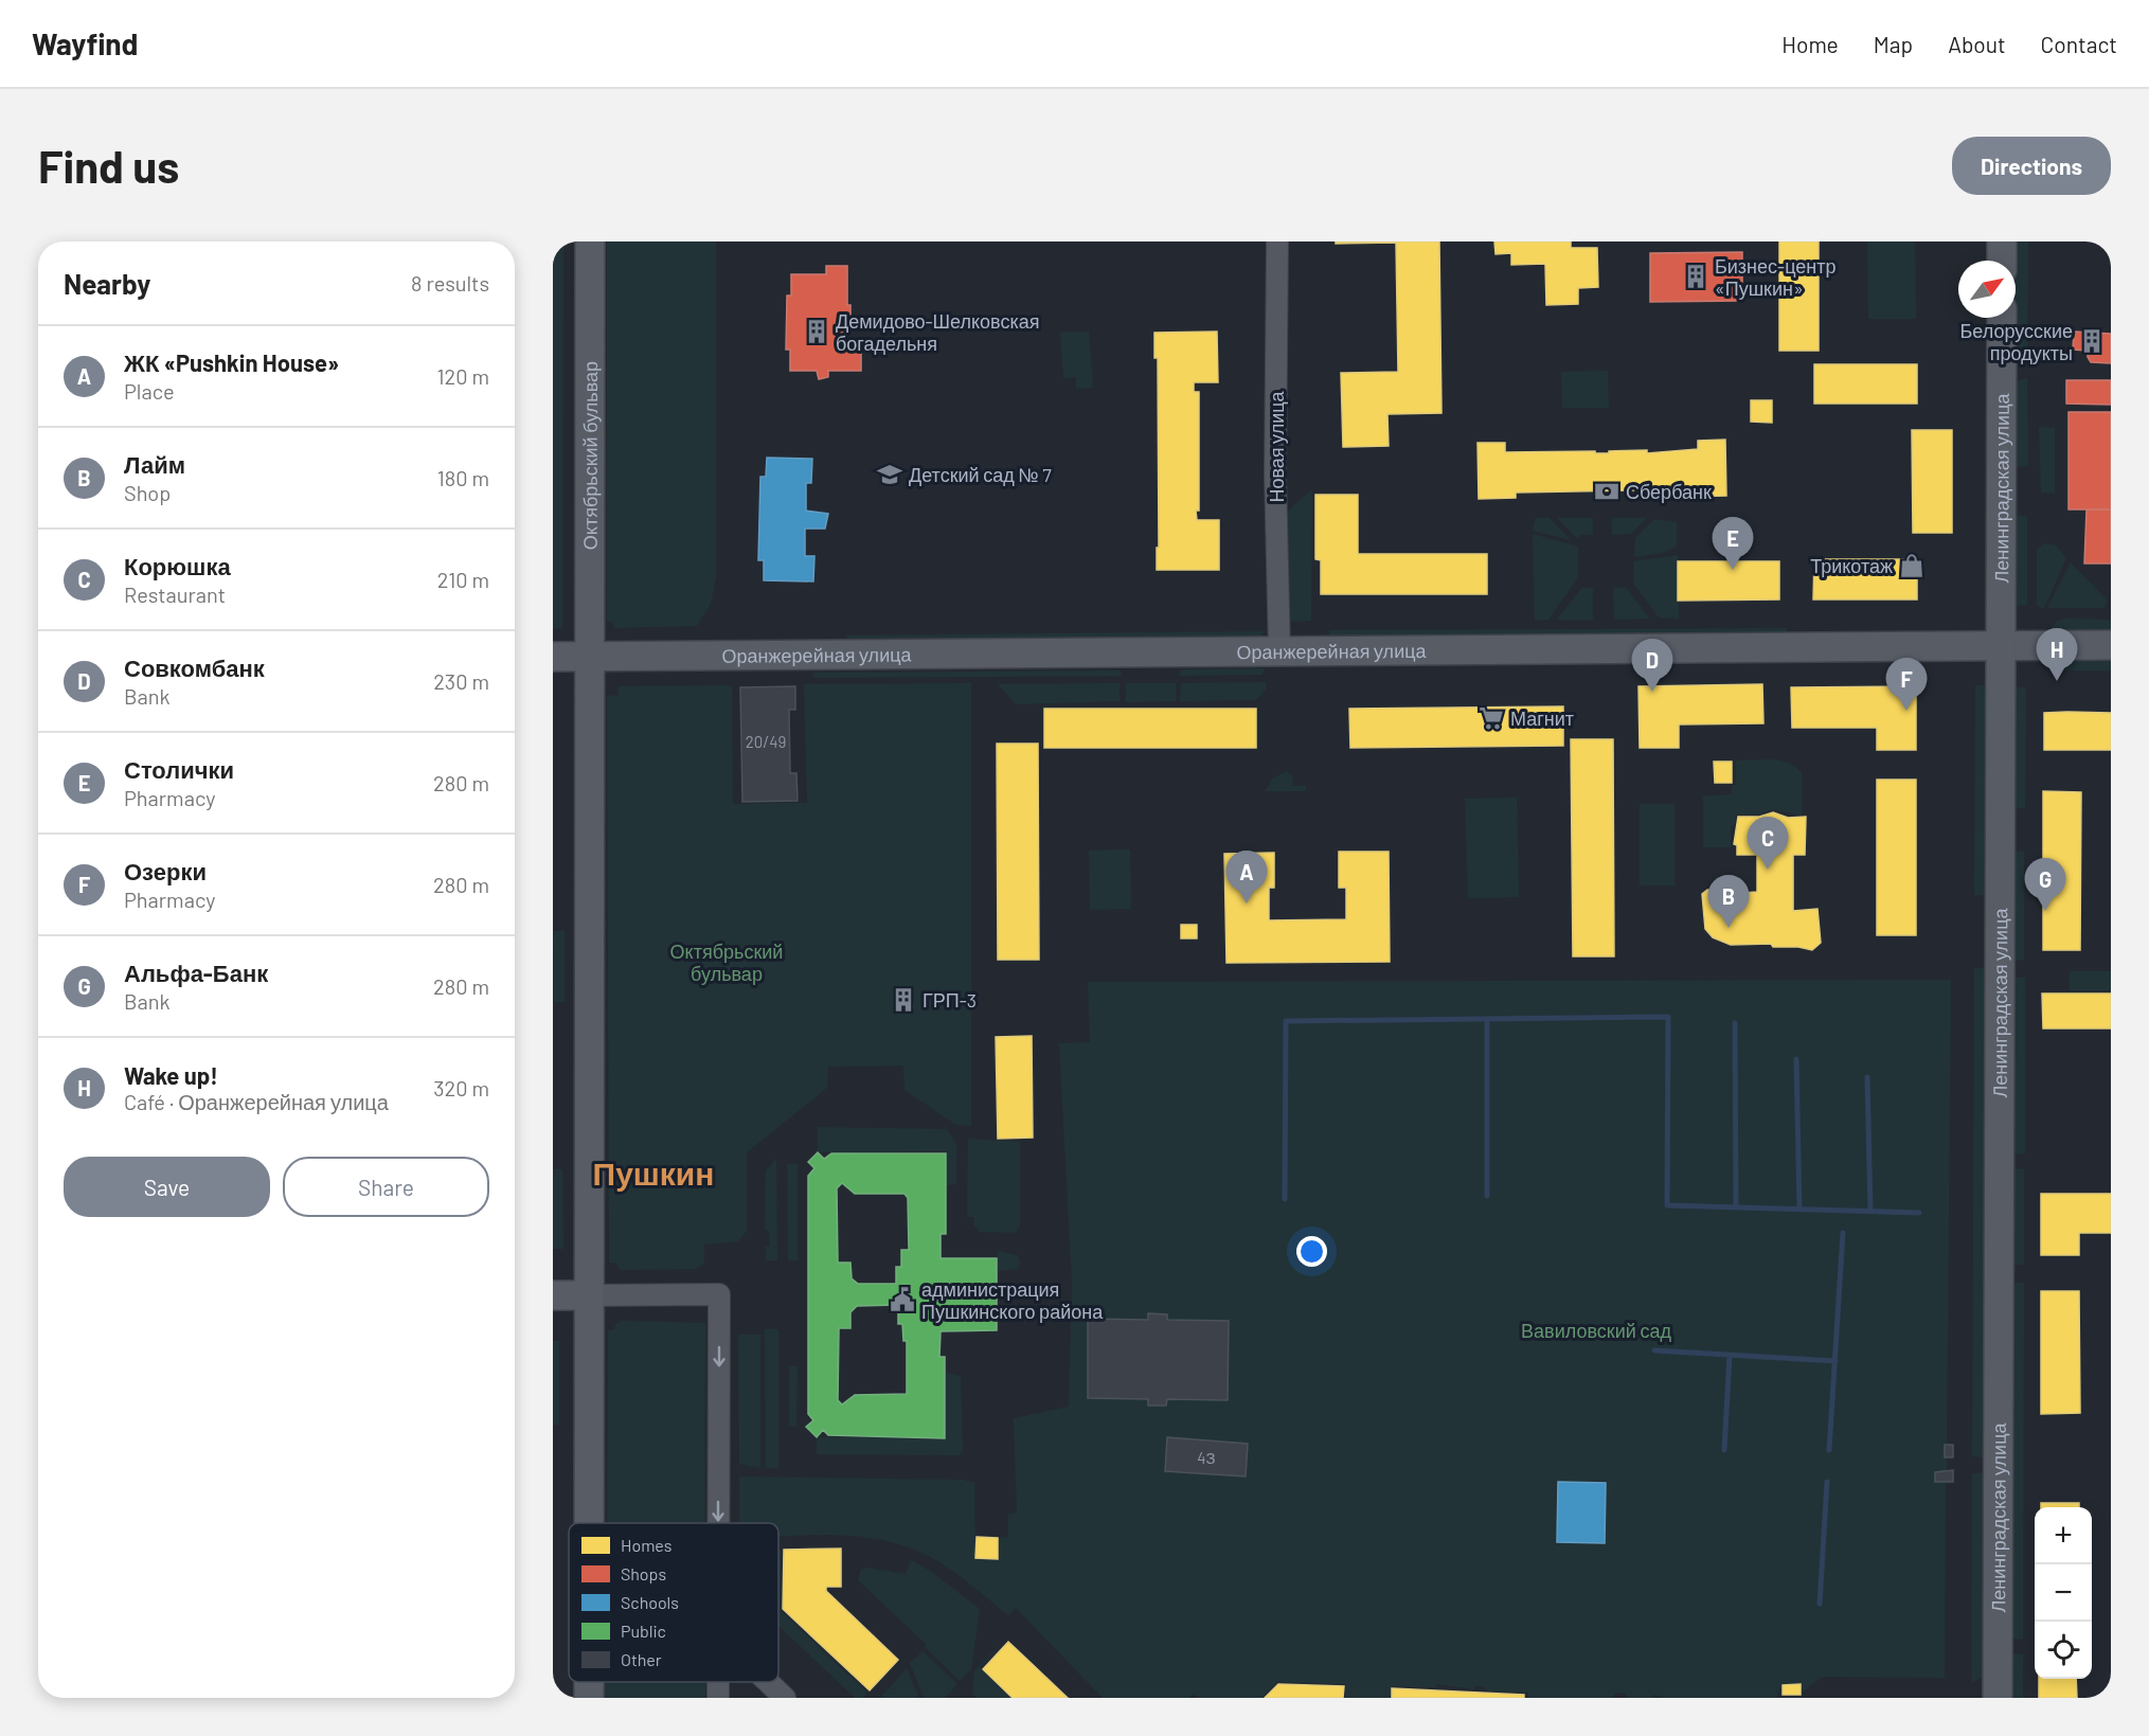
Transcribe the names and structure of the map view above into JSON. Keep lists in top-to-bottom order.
{
  "streets": {
    "street": [
      "Новая улица",
      "Октябрьский бульвар",
      "Ленинградская улица",
      "Оранжерейная улица"
    ]
  },
  "crossings": [
    ["Новая улица", "Оранжерейная улица"],
    ["Октябрьский бульвар", "Оранжерейная улица"],
    ["Ленинградская улица", "Оранжерейная улица"]
  ],
  "districts": ["Пушкин"],
  "parks": ["Октябрьский бульвар", "Вавиловский сад"],
  "places": {
    "building": [
      "Бизнес-центр «Пушкин»",
      "Демидово-Шелковская богадельня",
      "Белорусские продукты",
      "ГРП-3"
    ],
    "school or university": ["Детский сад № 7"],
    "bank": ["Сбербанк"],
    "shop": ["Трикотаж"],
    "supermarket": ["Магнит"],
    "public building": ["администрация Пушкинского района"]
  },
  "house_numbers": ["20/49", "4З"],
  "legend": [
    "Homes",
    "Shops",
    "Schools",
    "Public",
    "Other"
  ],
  "north": "top right",
  "page": {
    "header": "Wayfind",
    "nav": [
      "Home",
      "Map",
      "About",
      "Contact"
    ],
    "buttons": [
      "Directions",
      ["Save", "Share"]
    ],
    "title": "Find us",
    "heading": ["Nearby", "8 results"],
    "list": [
      {
        "mark": "A",
        "name": "ЖК «Pushkin House»",
        "note": "Place",
        "value": "120 m"
      },
      {
        "mark": "B",
        "name": "Лайм",
        "note": "Shop",
        "value": "180 m"
      },
      {
        "mark": "C",
        "name": "Корюшка",
        "note": "Restaurant",
        "value": "210 m"
      },
      {
        "mark": "D",
        "name": "Совкомбанк",
        "note": "Bank",
        "value": "230 m"
      },
      {
        "mark": "E",
        "name": "Столички",
        "note": "Pharmacy",
        "value": "280 m"
      },
      {
        "mark": "F",
        "name": "Озерки",
        "note": "Pharmacy",
        "value": "280 m"
      },
      {
        "mark": "G",
        "name": "Альфа-Банк",
        "note": "Bank",
        "value": "280 m"
      },
      {
        "mark": "H",
        "name": "Wake up!",
        "note": "Café · Оранжерейная улица",
        "value": "320 m"
      }
    ],
    "pins": [
      "E",
      "H",
      "D",
      "F",
      "C",
      "A",
      "G",
      "B"
    ],
    "map_buttons": ["+", "−"]
  }
}
